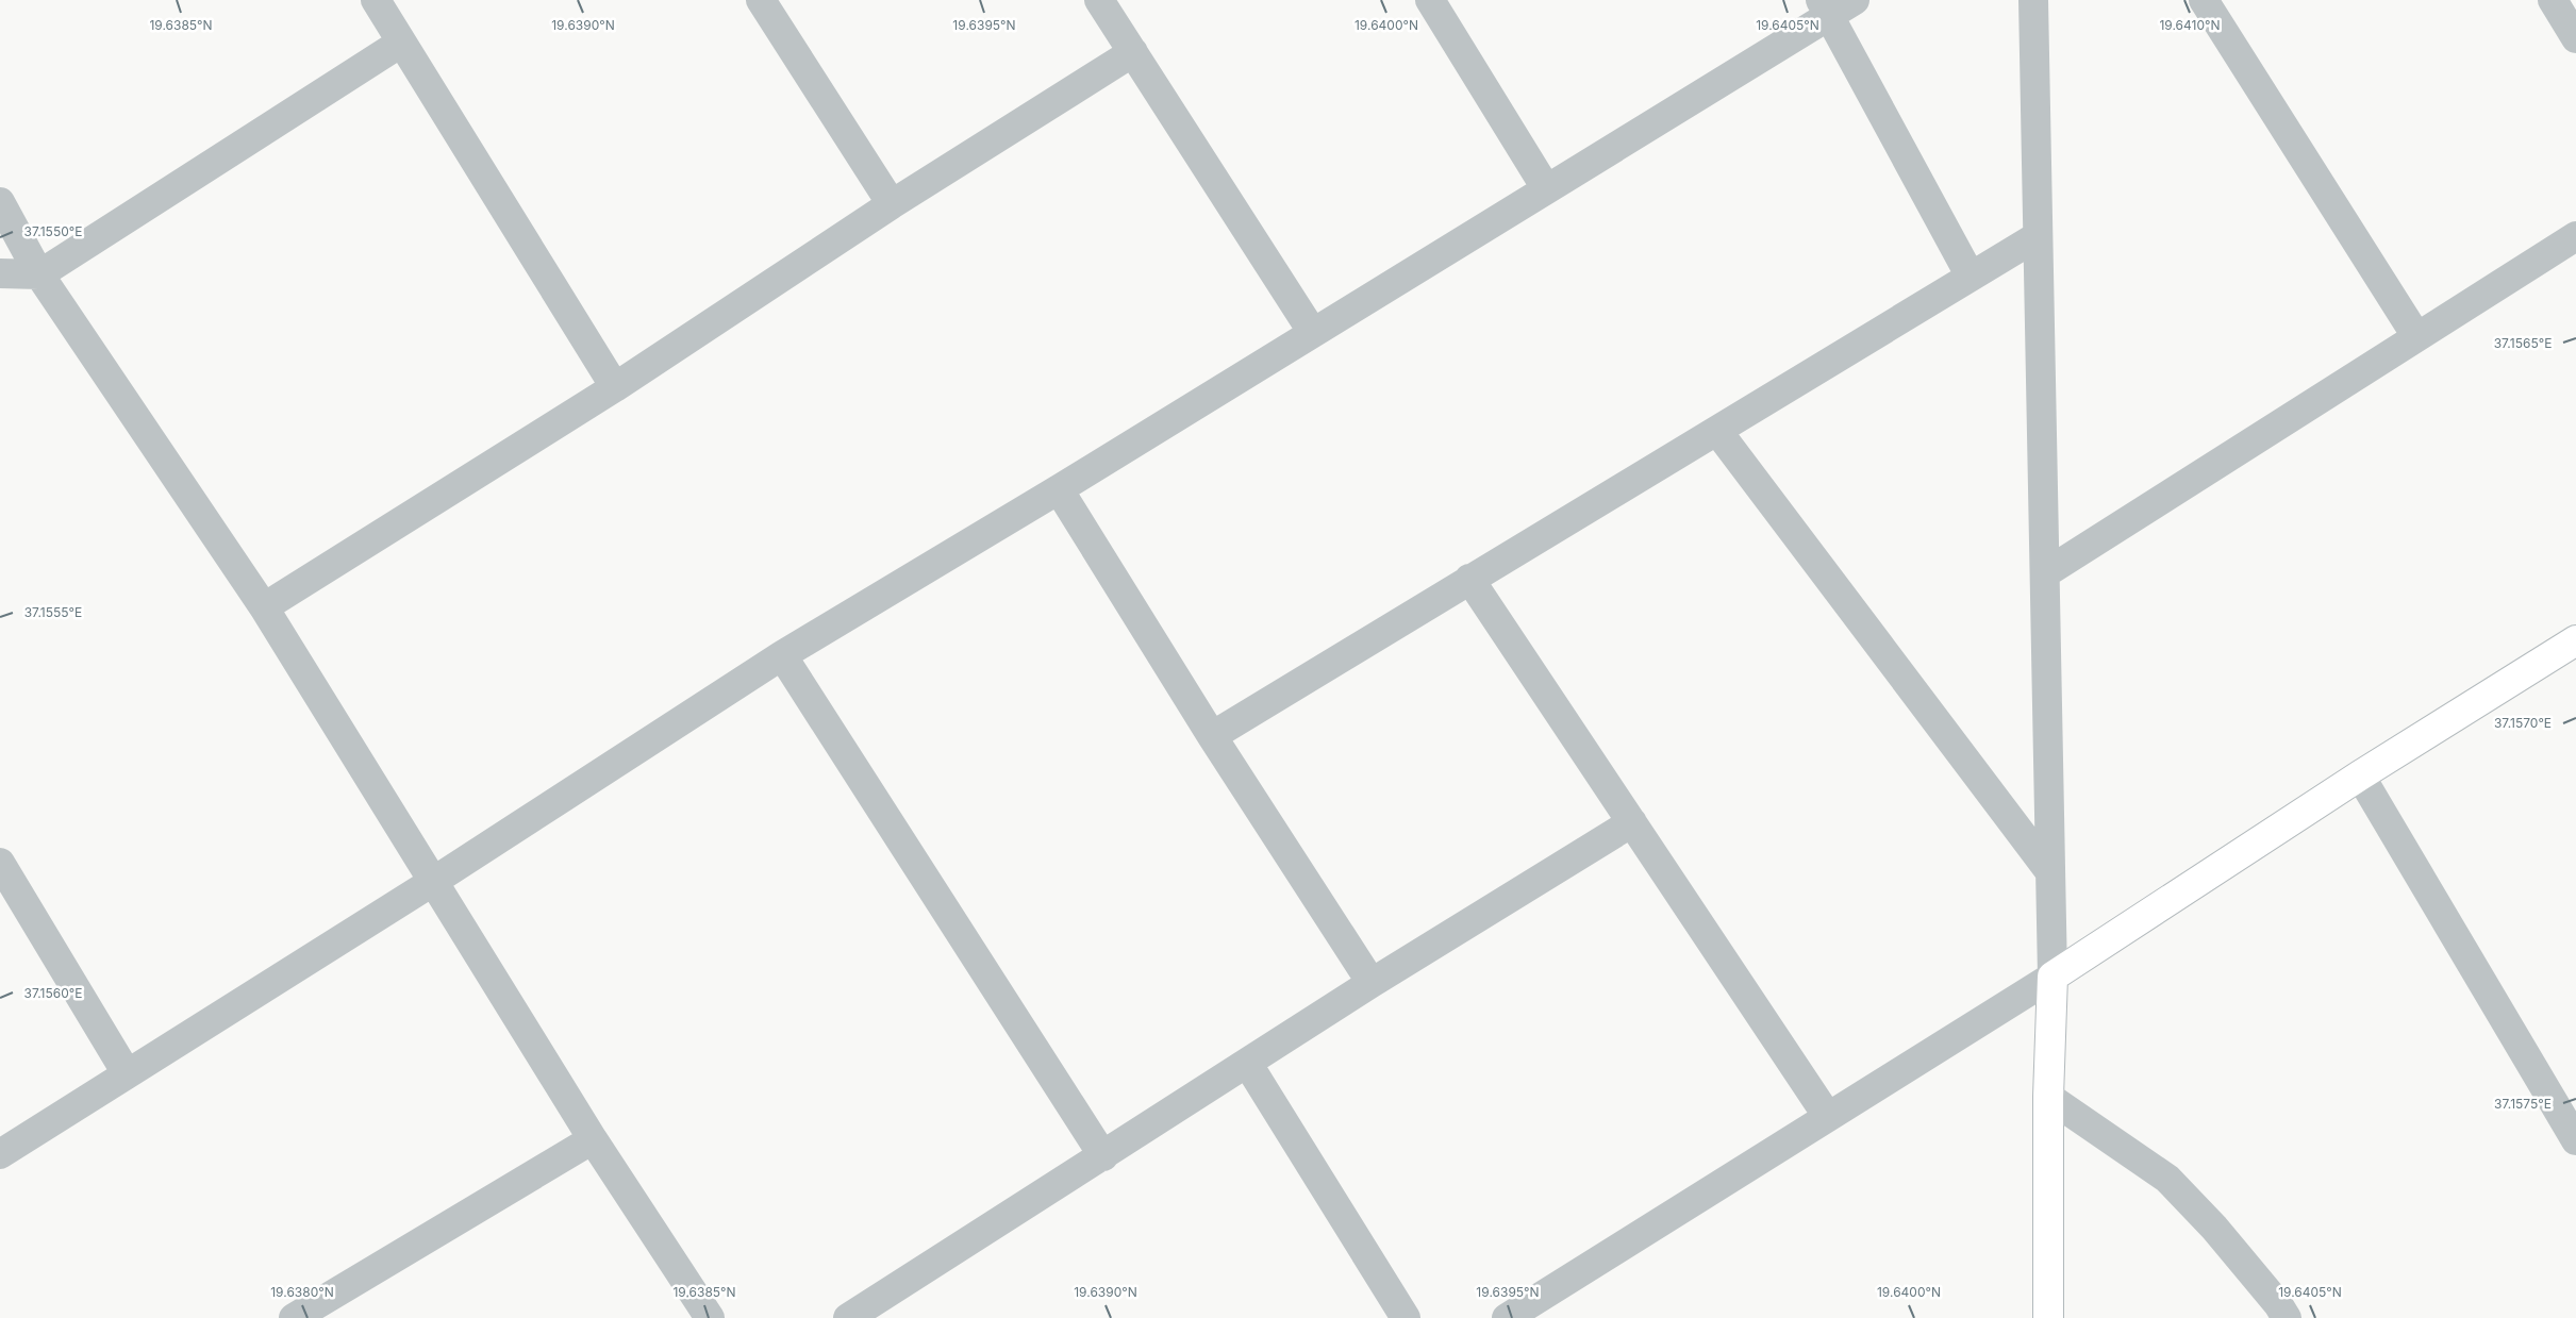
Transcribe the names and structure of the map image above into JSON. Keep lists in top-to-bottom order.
{
  "coordinates": [
    "19.6385°N",
    "19.6390°N",
    "19.6395°N",
    "19.6400°N",
    "19.6405°N",
    "19.6410°N",
    "37.1550°E",
    "37.1565°E",
    "37.1555°E",
    "37.1570°E",
    "37.1560°E",
    "37.1575°E",
    "19.6380°N"
  ]
}
